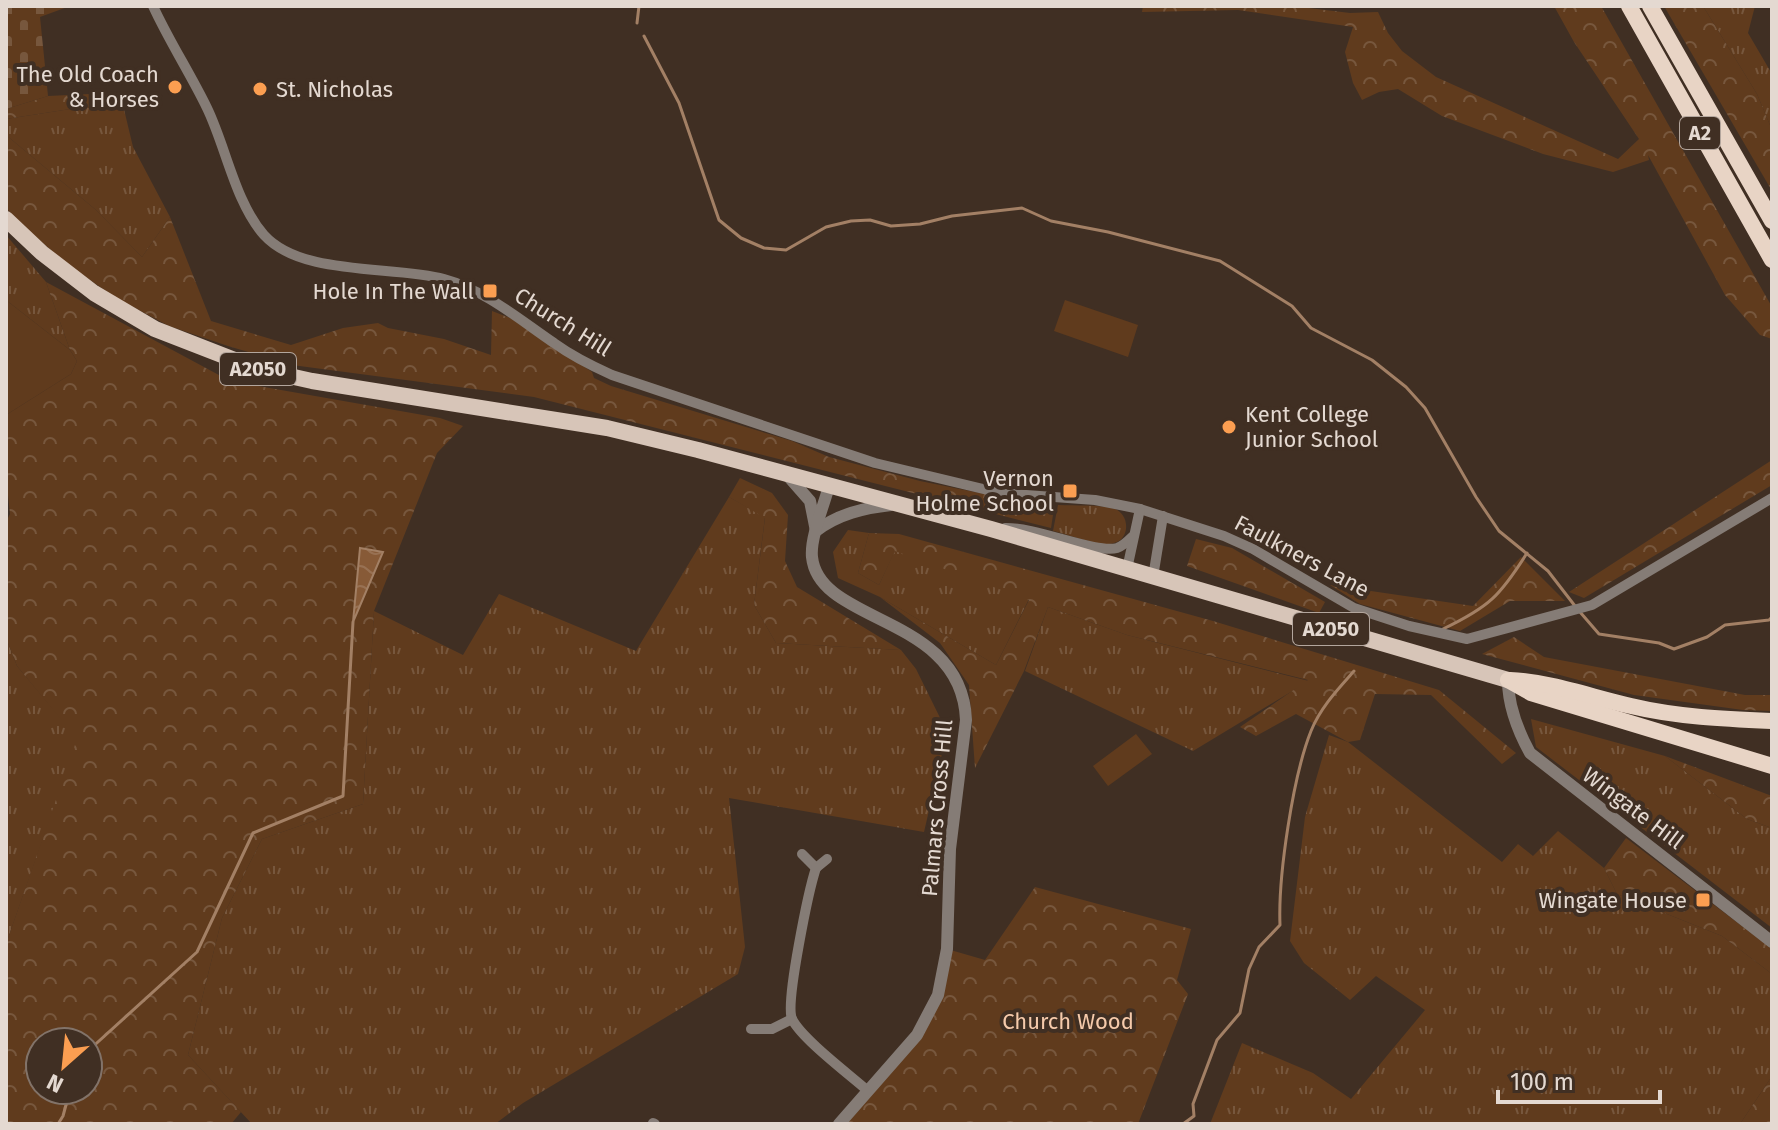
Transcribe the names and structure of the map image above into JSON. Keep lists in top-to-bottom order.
{
  "streets": {
    "highway": ["A2"],
    "main road": ["A2050"],
    "street": [
      "Church Hill",
      "Faulkners Lane",
      "Palmars Cross Hill",
      "Wingate Hill"
    ]
  },
  "crossings": [
    ["Church Hill", "Faulkners Lane"],
    ["A2050", "Palmars Cross Hill"],
    ["A2050", "Wingate Hill"]
  ],
  "parks": ["Church Wood"],
  "places": {
    "other": ["The Old Coach & Horses", "St. Nicholas", "Kent College Junior School"],
    "transit": ["Hole In The Wall", "Vernon Holme School", "Wingate House"]
  },
  "scale_bar": "100 m",
  "north": "bottom left"
}
